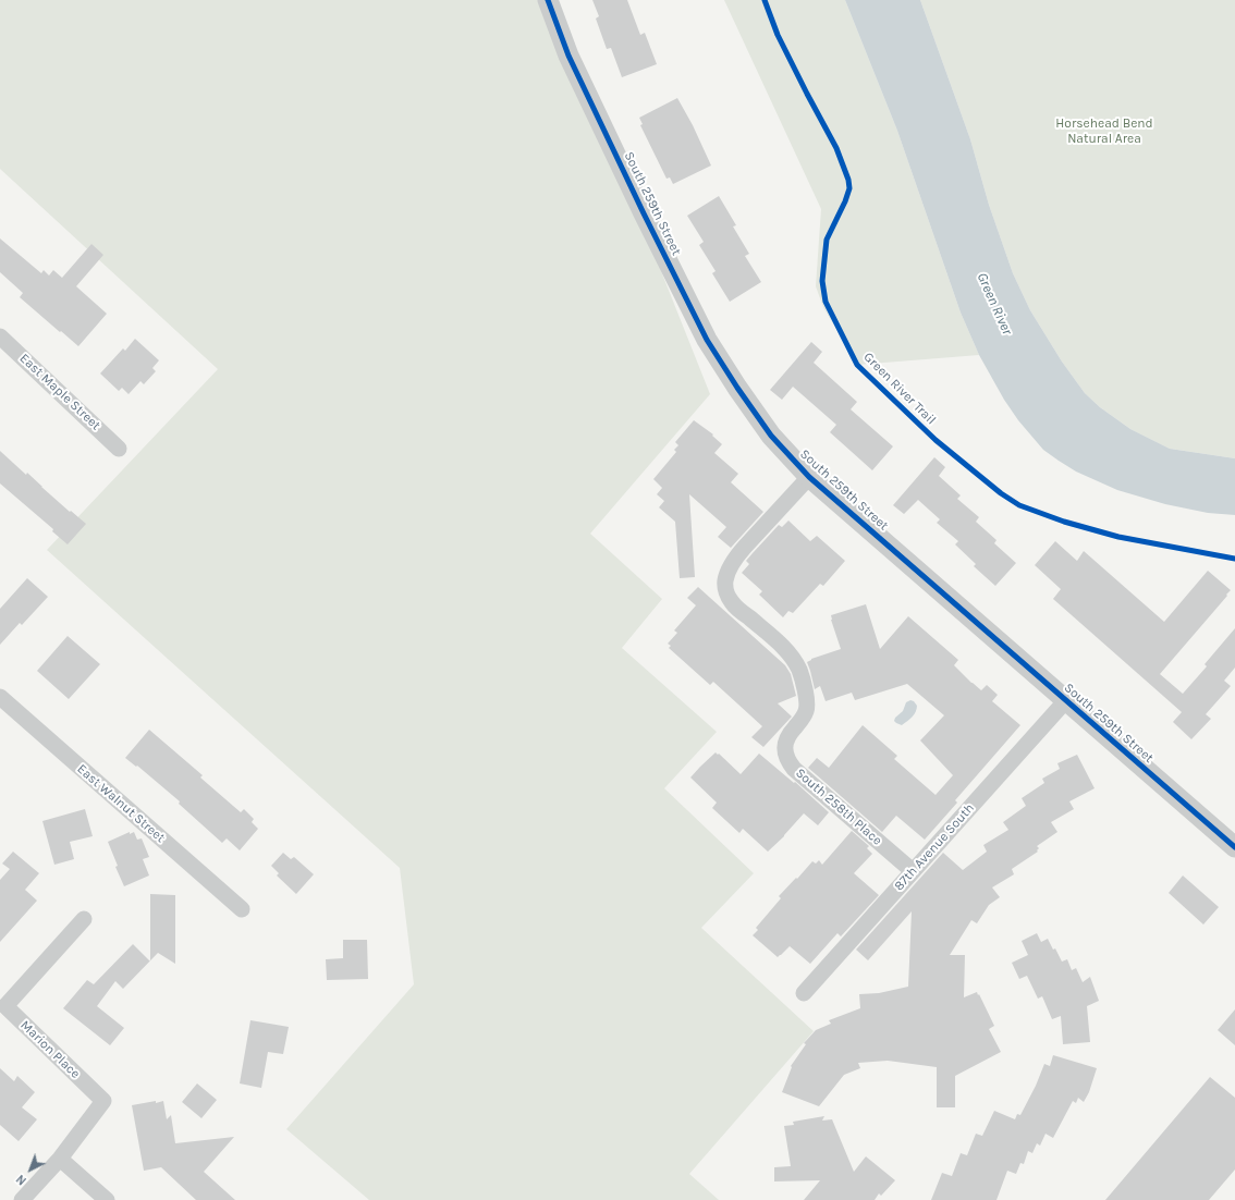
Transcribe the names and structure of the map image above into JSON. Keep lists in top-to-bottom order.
{
  "streets": {
    "street": [
      "South 259th Street",
      "East Maple Street",
      "East Walnut Street",
      "South 258th Place",
      "87th Avenue South",
      "Marion Place"
    ],
    "cycle path": ["Green River Trail"]
  },
  "crossings": [
    ["South 259th Street", "South 258th Place"],
    ["South 259th Street", "87th Avenue South"],
    ["South 258th Place", "87th Avenue South"]
  ],
  "water": ["Green River"],
  "parks": ["Horsehead Bend Natural Area"],
  "north": "bottom left"
}
